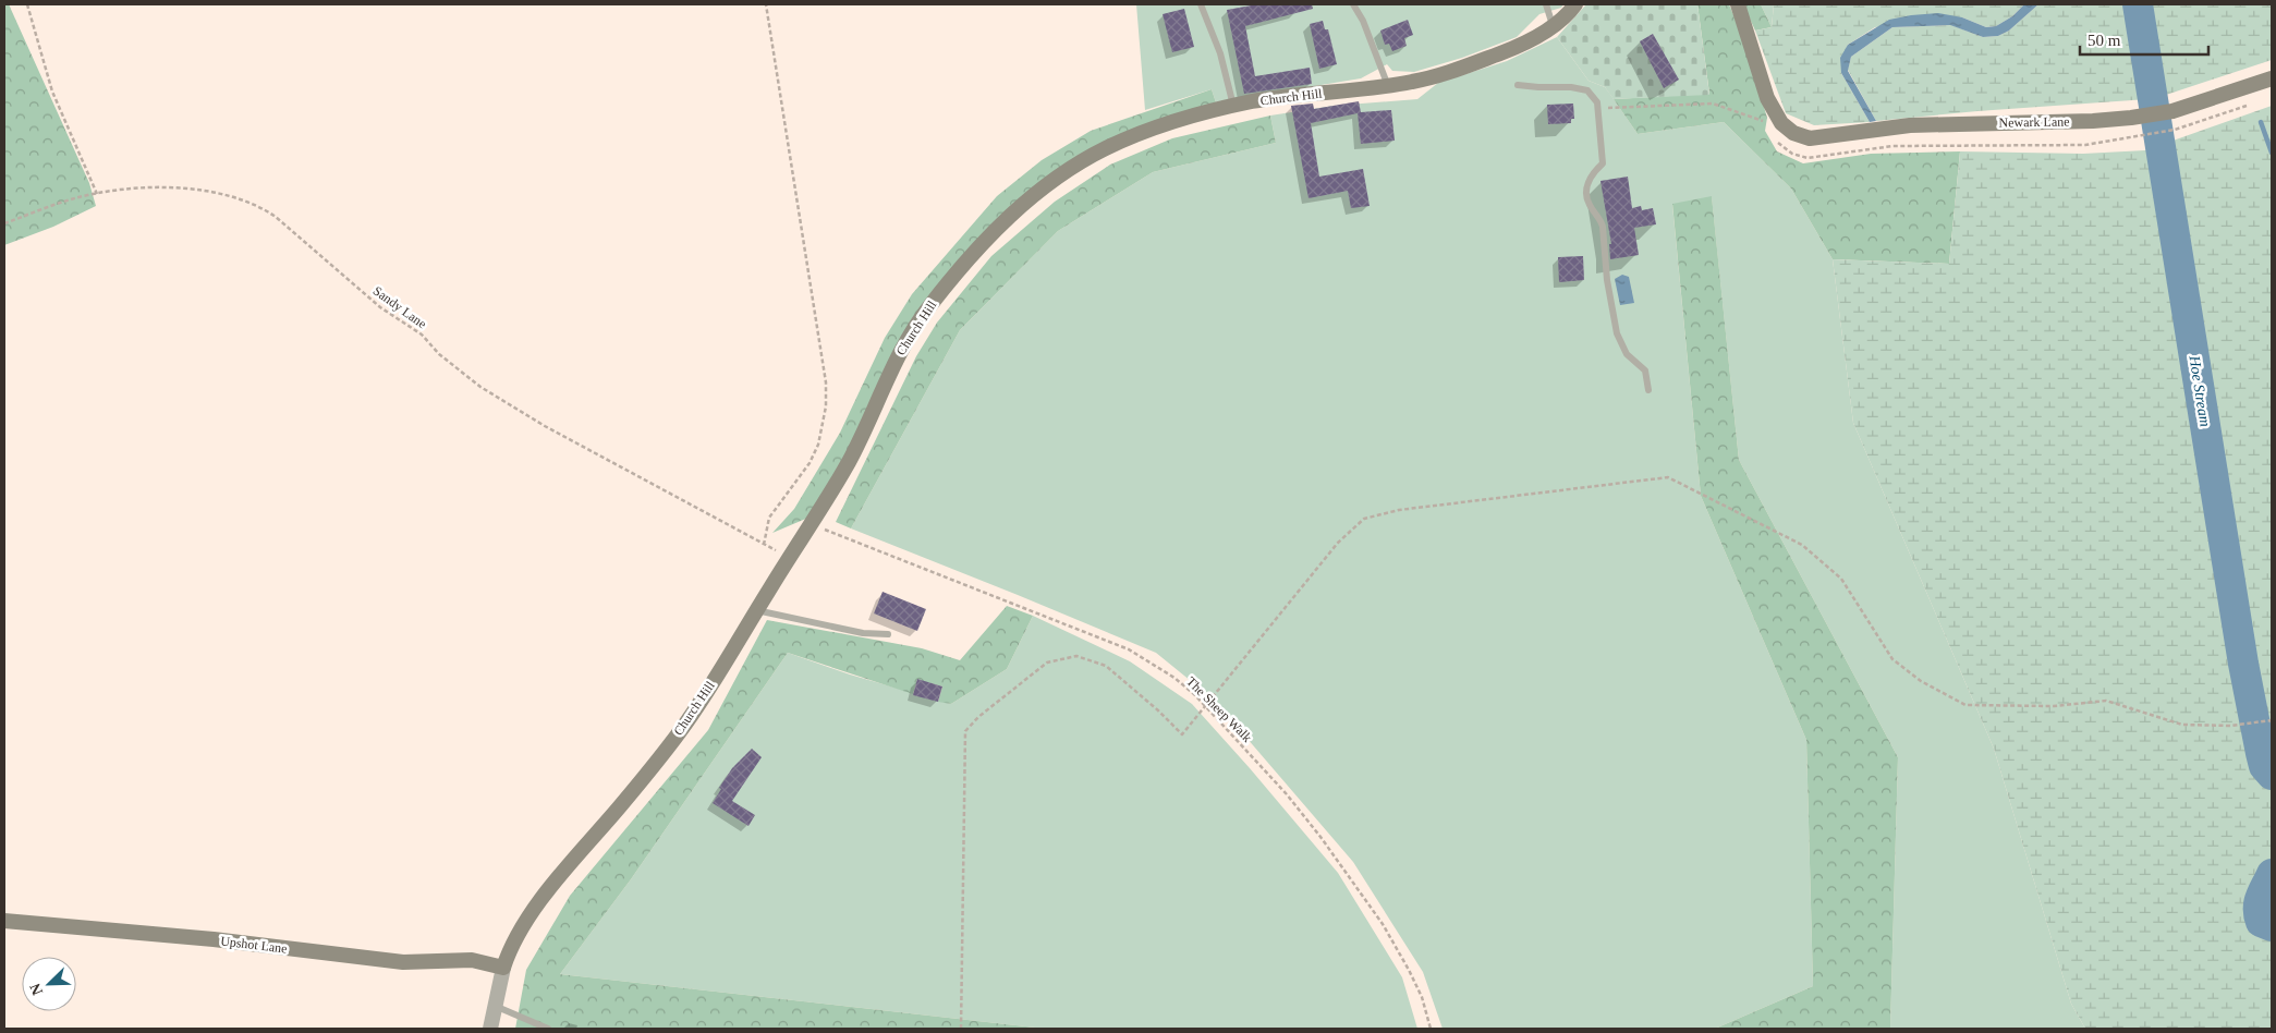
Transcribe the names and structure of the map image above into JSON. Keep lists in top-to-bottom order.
{
  "streets": {
    "main road": ["Church Hill", "Newark Lane", "Upshot Lane"],
    "path": ["Sandy Lane", "The Sheep Walk"]
  },
  "crossings": [
    ["Church Hill", "The Sheep Walk"],
    ["Church Hill", "Upshot Lane"]
  ],
  "water": ["Hoe Stream"],
  "scale_bar": "50 m",
  "north": "bottom left"
}
